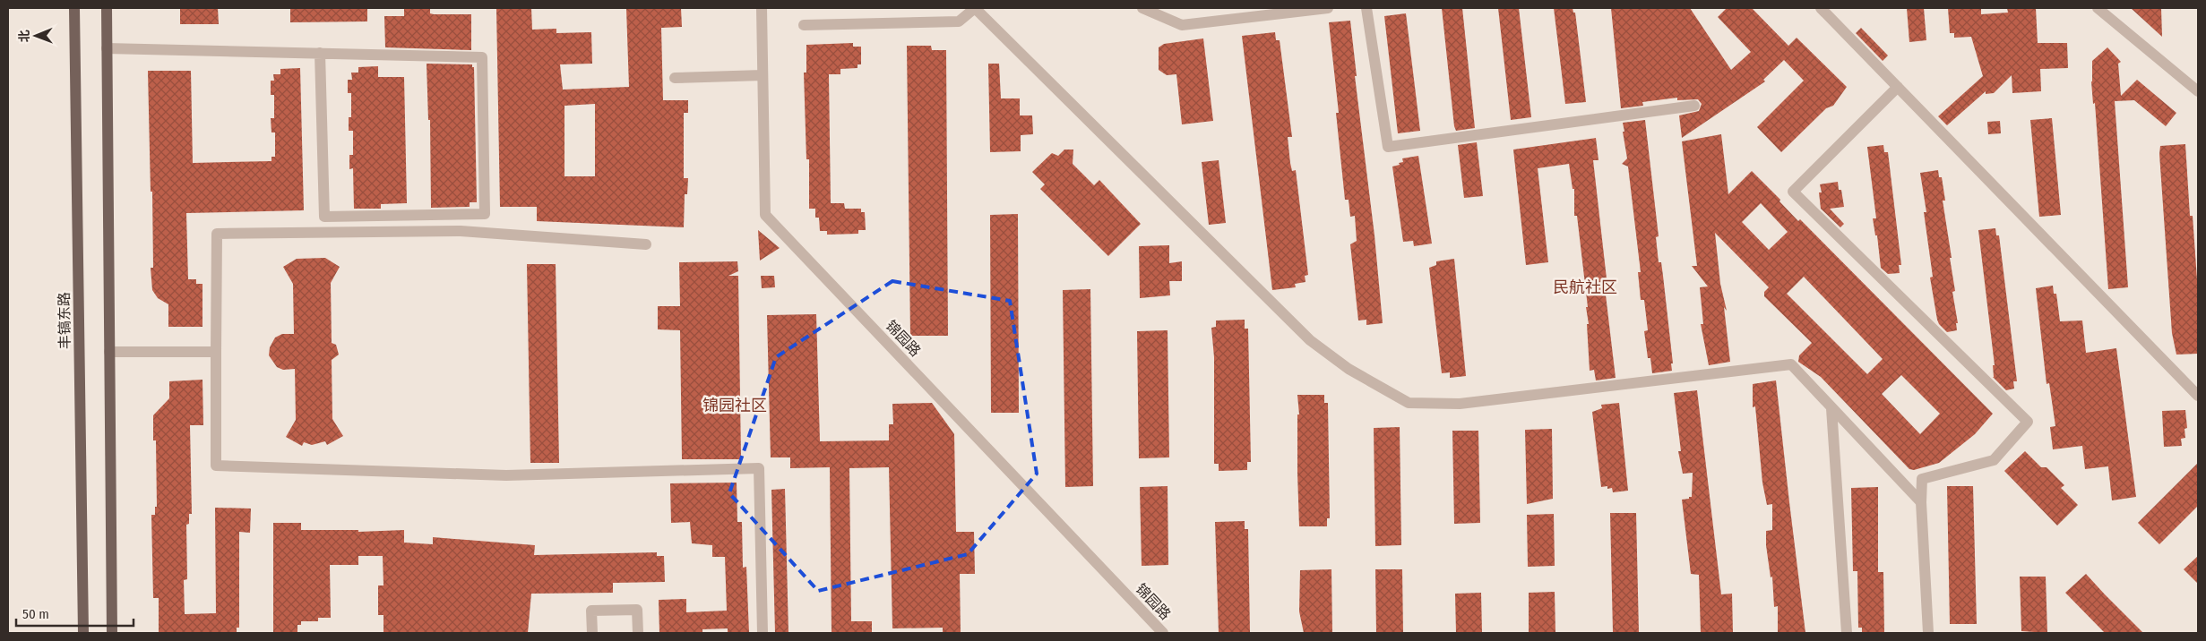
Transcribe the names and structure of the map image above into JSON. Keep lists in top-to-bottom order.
{
  "streets": {
    "main road": ["丰镐东路"],
    "street": ["锦园路"]
  },
  "districts": ["民航社区", "锦园社区"],
  "scale_bar": "50 m",
  "north": "left"
}
